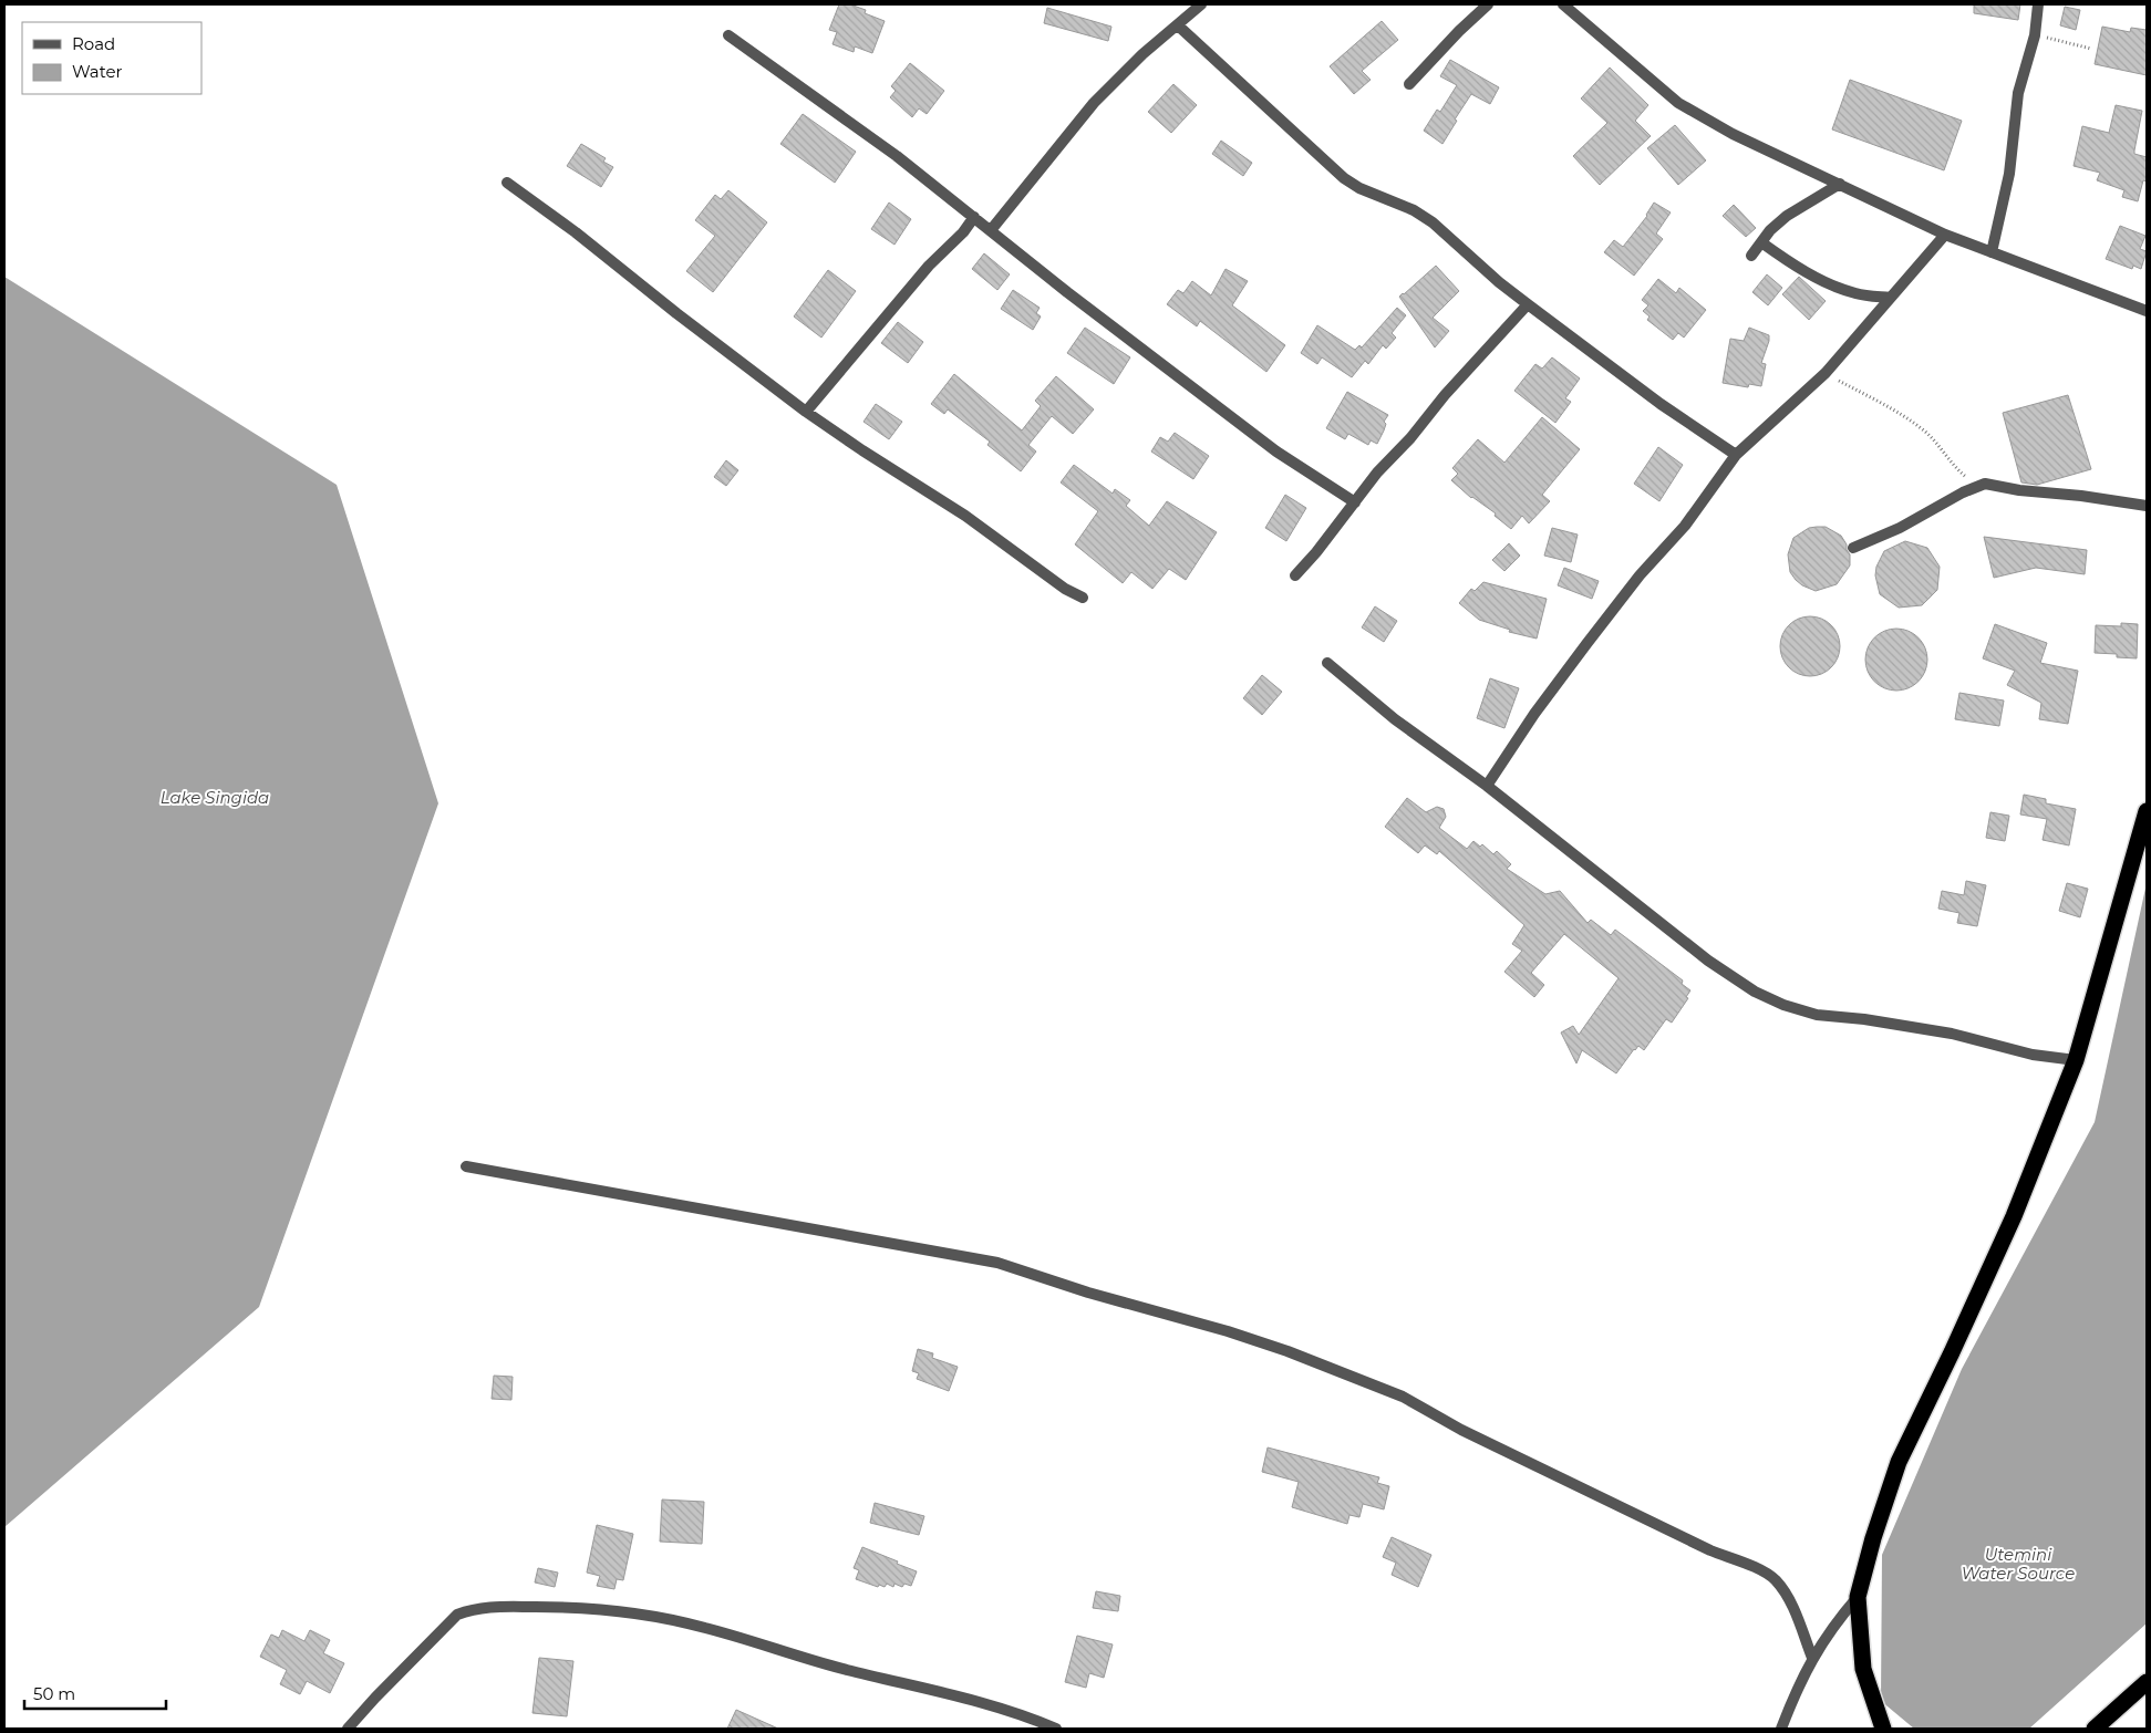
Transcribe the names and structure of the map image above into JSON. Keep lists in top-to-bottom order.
{
  "water": ["Lake Singida", "Utemini Water Source"],
  "legend": ["Road", "Water"],
  "scale_bar": "50 m"
}
